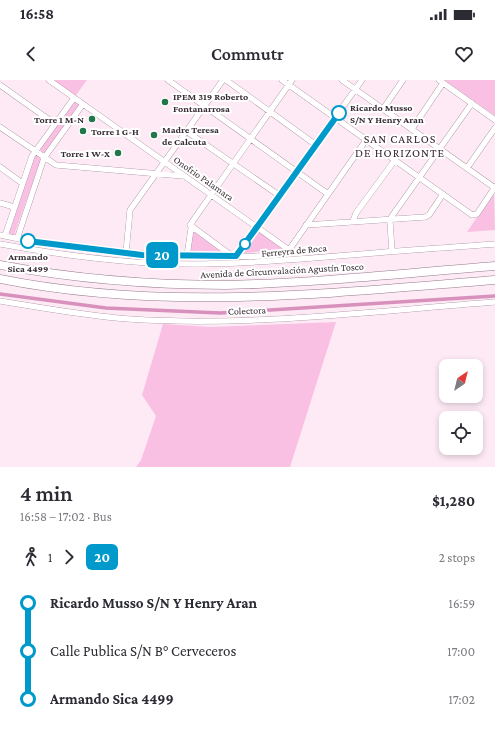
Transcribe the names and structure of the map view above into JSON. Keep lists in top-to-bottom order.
{
  "streets": {
    "highway": ["Avenida de Circunvalación Agustín Tosco"],
    "street": ["Onofrio Palamara", "Ferreyra de Roca", "Colectora"]
  },
  "districts": ["SAN CARLOS DE HORIZONTE"],
  "places": [
    "IPEM 319 Roberto Fontanarrosa",
    "Ricardo Musso S/N Y Henry Aran",
    "Torre 1 M-N",
    "Torre 1 G-H",
    "Madre Teresa de Calcuta",
    "Torre 1 W-X",
    "Armando Sica 4499"
  ],
  "lines": ["bus line 20"],
  "north": "top right",
  "page": {
    "status": "16:58",
    "header": "Commutr",
    "on_map": "20",
    "heading": ["4 min", "16:58 – 17:02 · Bus", "$1,280"],
    "legs": ["1", "20", "2 stops"],
    "list": [
      {
        "name": "Ricardo Musso S/N Y Henry Aran",
        "value": "16:59"
      },
      {
        "name": "Calle Publica S/N B° Cerveceros",
        "value": "17:00"
      },
      {
        "name": "Armando Sica 4499",
        "value": "17:02"
      }
    ]
  }
}
